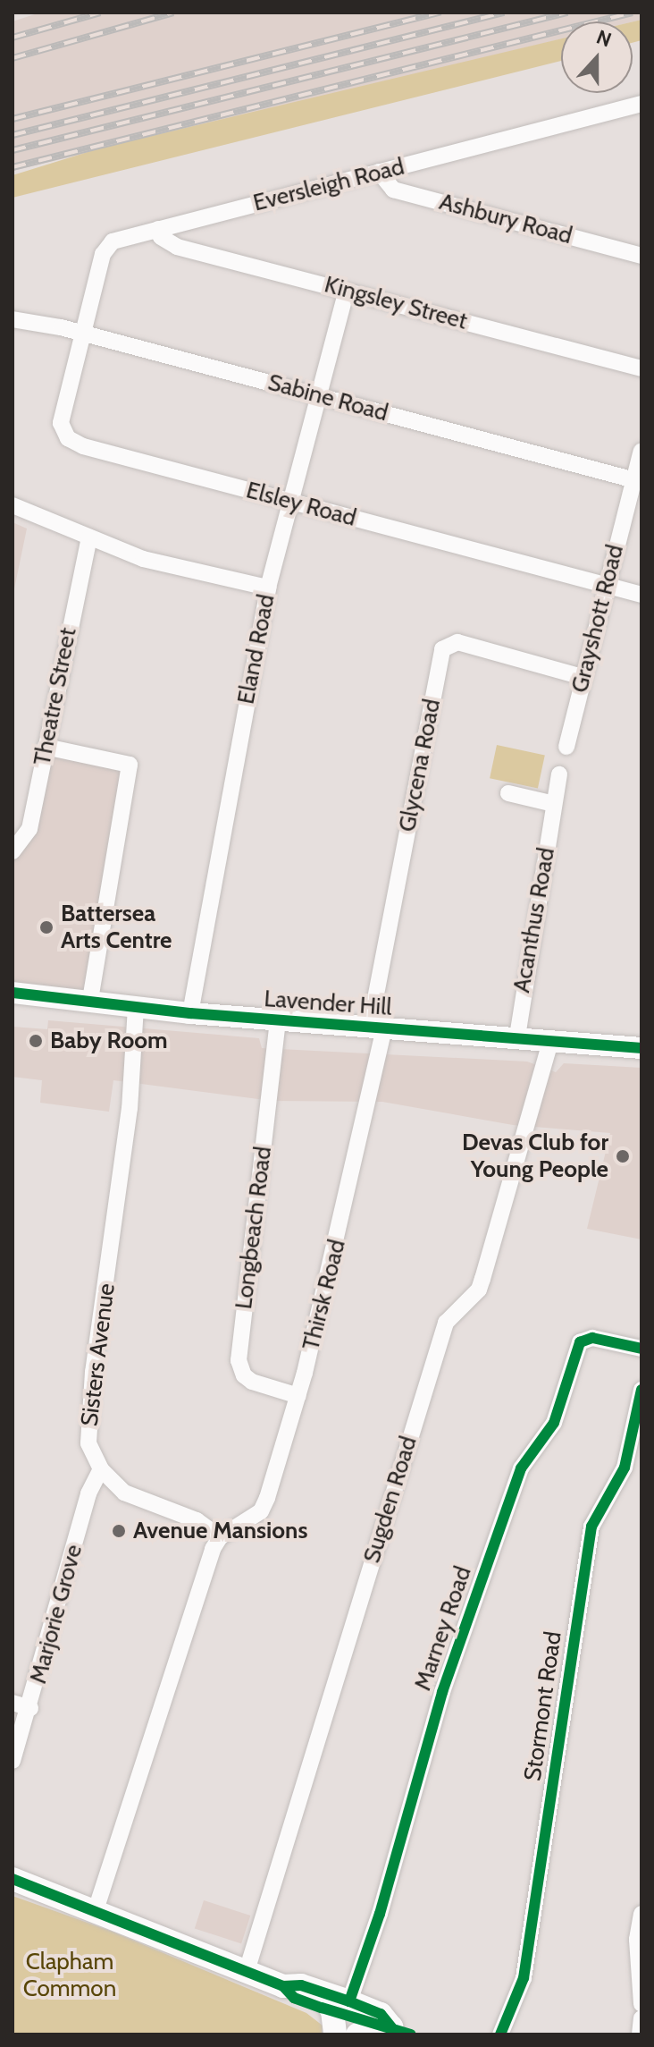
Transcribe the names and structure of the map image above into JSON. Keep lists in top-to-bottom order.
{
  "streets": {
    "main road": ["Lavender Hill"],
    "street": [
      "Eversleigh Road",
      "Ashbury Road",
      "Kingsley Street",
      "Sabine Road",
      "Elsley Road",
      "Grayshott Road",
      "Eland Road",
      "Theatre Street",
      "Glycena Road",
      "Acanthus Road",
      "Longbeach Road",
      "Thirsk Road",
      "Sisters Avenue",
      "Sugden Road",
      "Marjorie Grove",
      "Marney Road",
      "Stormont Road"
    ]
  },
  "crossings": [
    ["Eversleigh Road", "Ashbury Road"],
    ["Eversleigh Road", "Kingsley Street"],
    ["Eversleigh Road", "Sabine Road"],
    ["Eversleigh Road", "Elsley Road"],
    ["Kingsley Street", "Eland Road"],
    ["Sabine Road", "Elsley Road"],
    ["Sabine Road", "Grayshott Road"],
    ["Sabine Road", "Eland Road"],
    ["Elsley Road", "Grayshott Road"],
    ["Elsley Road", "Eland Road"],
    ["Grayshott Road", "Glycena Road"],
    ["Eland Road", "Lavender Hill"],
    ["Glycena Road", "Lavender Hill"],
    ["Glycena Road", "Thirsk Road"],
    ["Acanthus Road", "Lavender Hill"],
    ["Lavender Hill", "Longbeach Road"],
    ["Lavender Hill", "Thirsk Road"],
    ["Lavender Hill", "Sisters Avenue"],
    ["Lavender Hill", "Sugden Road"],
    ["Longbeach Road", "Thirsk Road"],
    ["Thirsk Road", "Sisters Avenue"],
    ["Sisters Avenue", "Marjorie Grove"]
  ],
  "parks": ["Clapham Common"],
  "places": [
    "Battersea Arts Centre",
    "Baby Room",
    "Devas Club for Young People",
    "Avenue Mansions"
  ],
  "north": "top"
}
